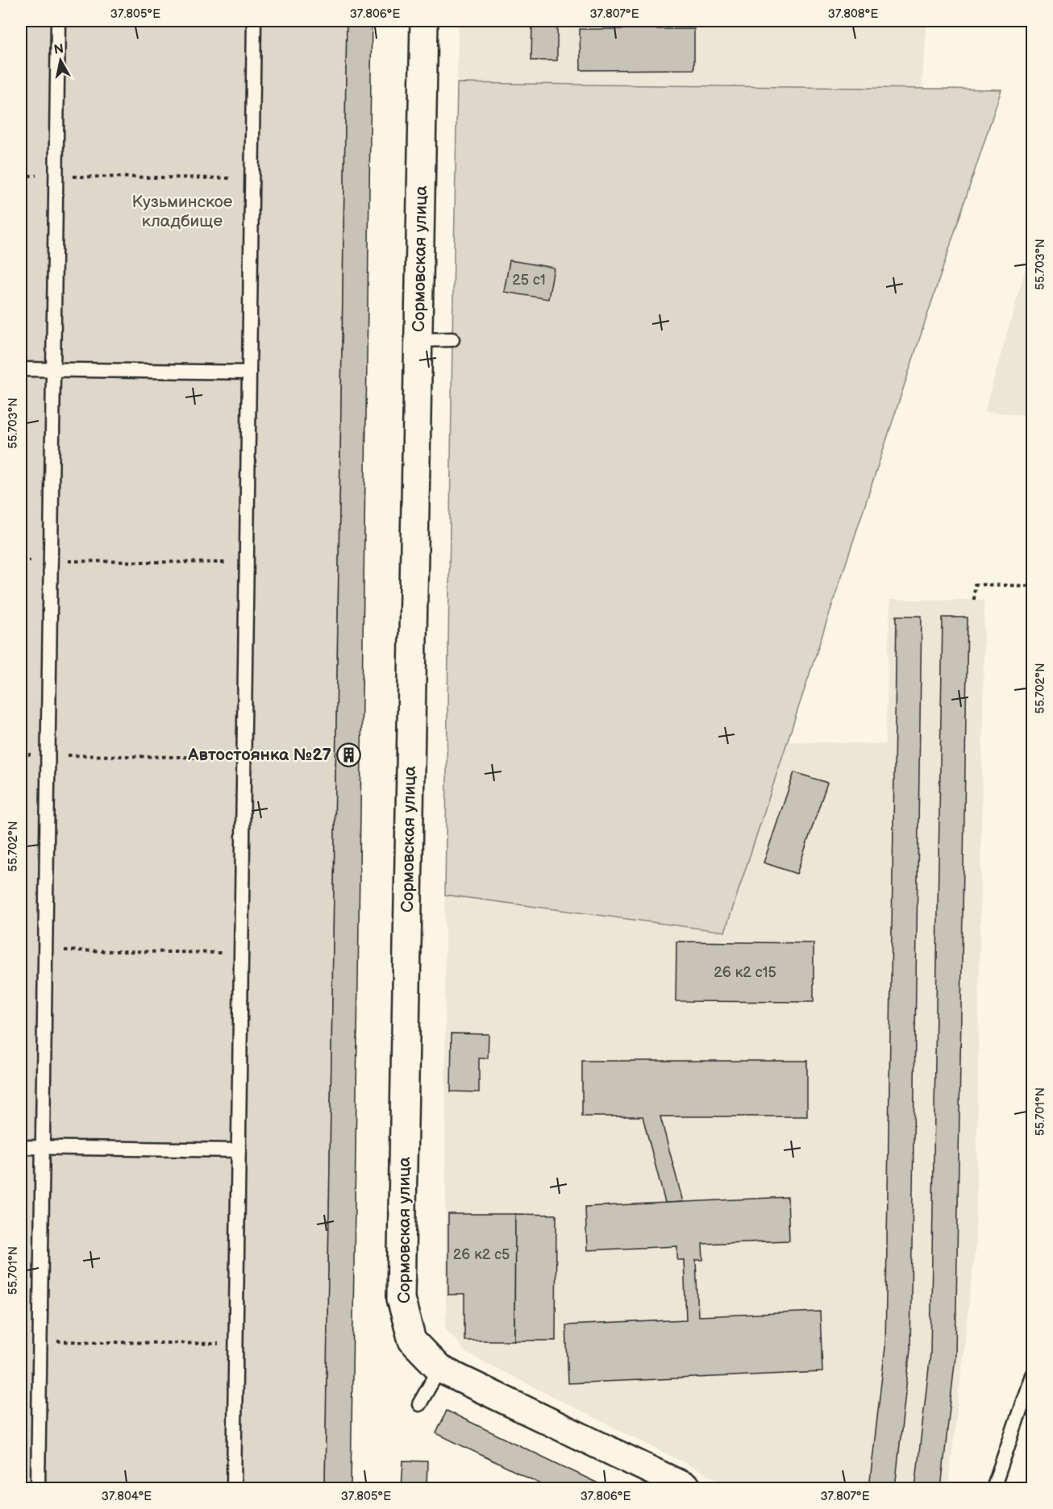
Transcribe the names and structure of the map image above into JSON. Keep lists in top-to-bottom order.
{
  "streets": {
    "street": ["Сормовская улица"]
  },
  "parks": ["Кузьминское кладбище"],
  "places": {
    "building": ["Автостоянка №27"]
  },
  "house_numbers": ["25 с1", "26 к2 с15", "26 к2 с5"],
  "north": "top",
  "coordinates": [
    "37.805°E",
    "37.806°E",
    "37.807°E",
    "37.808°E",
    "55.703°N",
    "55.702°N",
    "55.701°N",
    "37.804°E"
  ]
}
